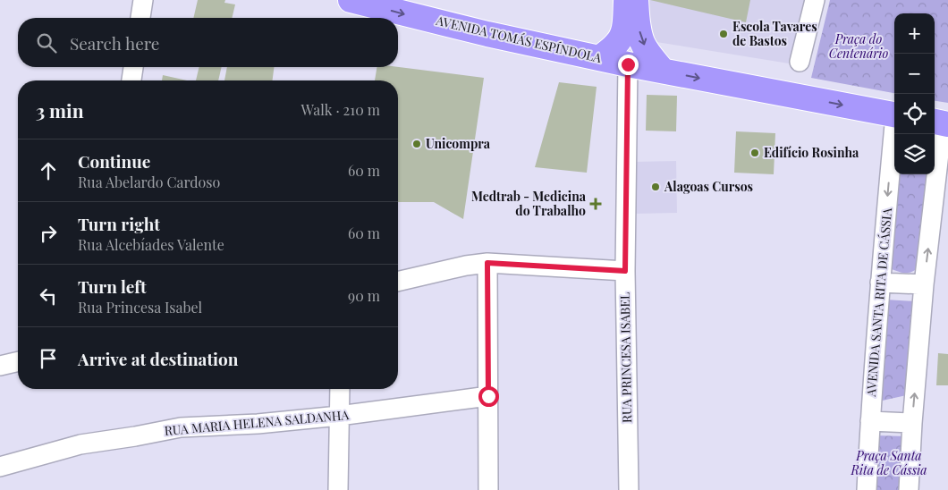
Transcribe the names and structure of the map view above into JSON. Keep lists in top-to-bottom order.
{
  "streets": {
    "highway": ["AVENIDA TOMÁS ESPÍNDOLA"],
    "street": ["AVENIDA SANTA RITA DE CÁSSIA", "RUA PRINCESA ISABEL", "RUA MARIA HELENA SALDANHA"]
  },
  "crossings": [
    ["AVENIDA TOMÁS ESPÍNDOLA", "RUA PRINCESA ISABEL"]
  ],
  "one_way": ["AVENIDA TOMÁS ESPÍNDOLA"],
  "parks": ["Praça do Centenário", "Praça Santa Rita de Cássia"],
  "places": {
    "other": [
      "Escola Tavares de Bastos",
      "Unicompra",
      "Edifício Rosinha",
      "Alagoas Cursos"
    ],
    "health": ["Medtrab - Medicina do Trabalho"]
  },
  "page": {
    "map_buttons": ["+", "−"],
    "search": "Search here",
    "heading": ["3 min", "Walk · 210 m"],
    "list": [
      ["Continue", "Rua Abelardo Cardoso", "60 m"],
      ["Turn right", "Rua Alcebíades Valente", "60 m"],
      ["Turn left", "Rua Princesa Isabel", "90 m"],
      "Arrive at destination"
    ]
  }
}
